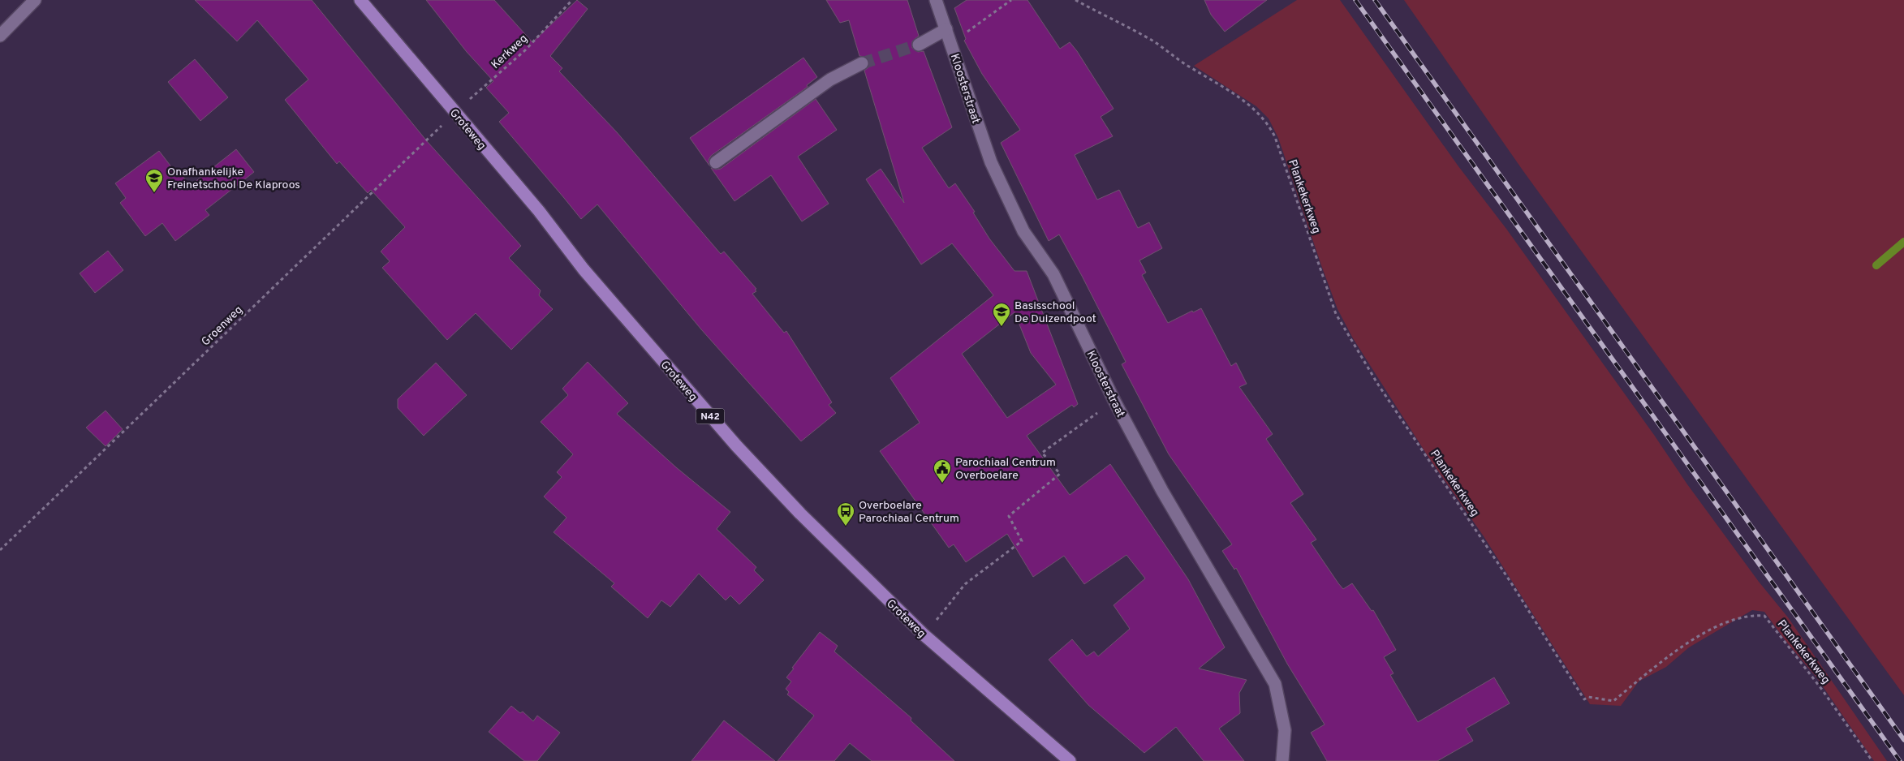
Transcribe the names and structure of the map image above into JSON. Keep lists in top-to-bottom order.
{
  "streets": {
    "main road": ["Groteweg", "N42"],
    "street": ["Kloosterstraat"],
    "path": ["Kerkweg", "Plankekerkweg", "Groenweg"]
  },
  "crossings": [
    ["Kerkweg", "Groteweg"],
    ["Kerkweg", "Groenweg"],
    ["Groteweg", "Groenweg"]
  ],
  "places": {
    "school or university": ["Onafhankelijke Freinetschool De Klaproos", "Basisschool De Duizendpoot"],
    "public building": ["Parochiaal Centrum Overboelare"],
    "bus stop": ["Overboelare Parochiaal Centrum"]
  }
}
